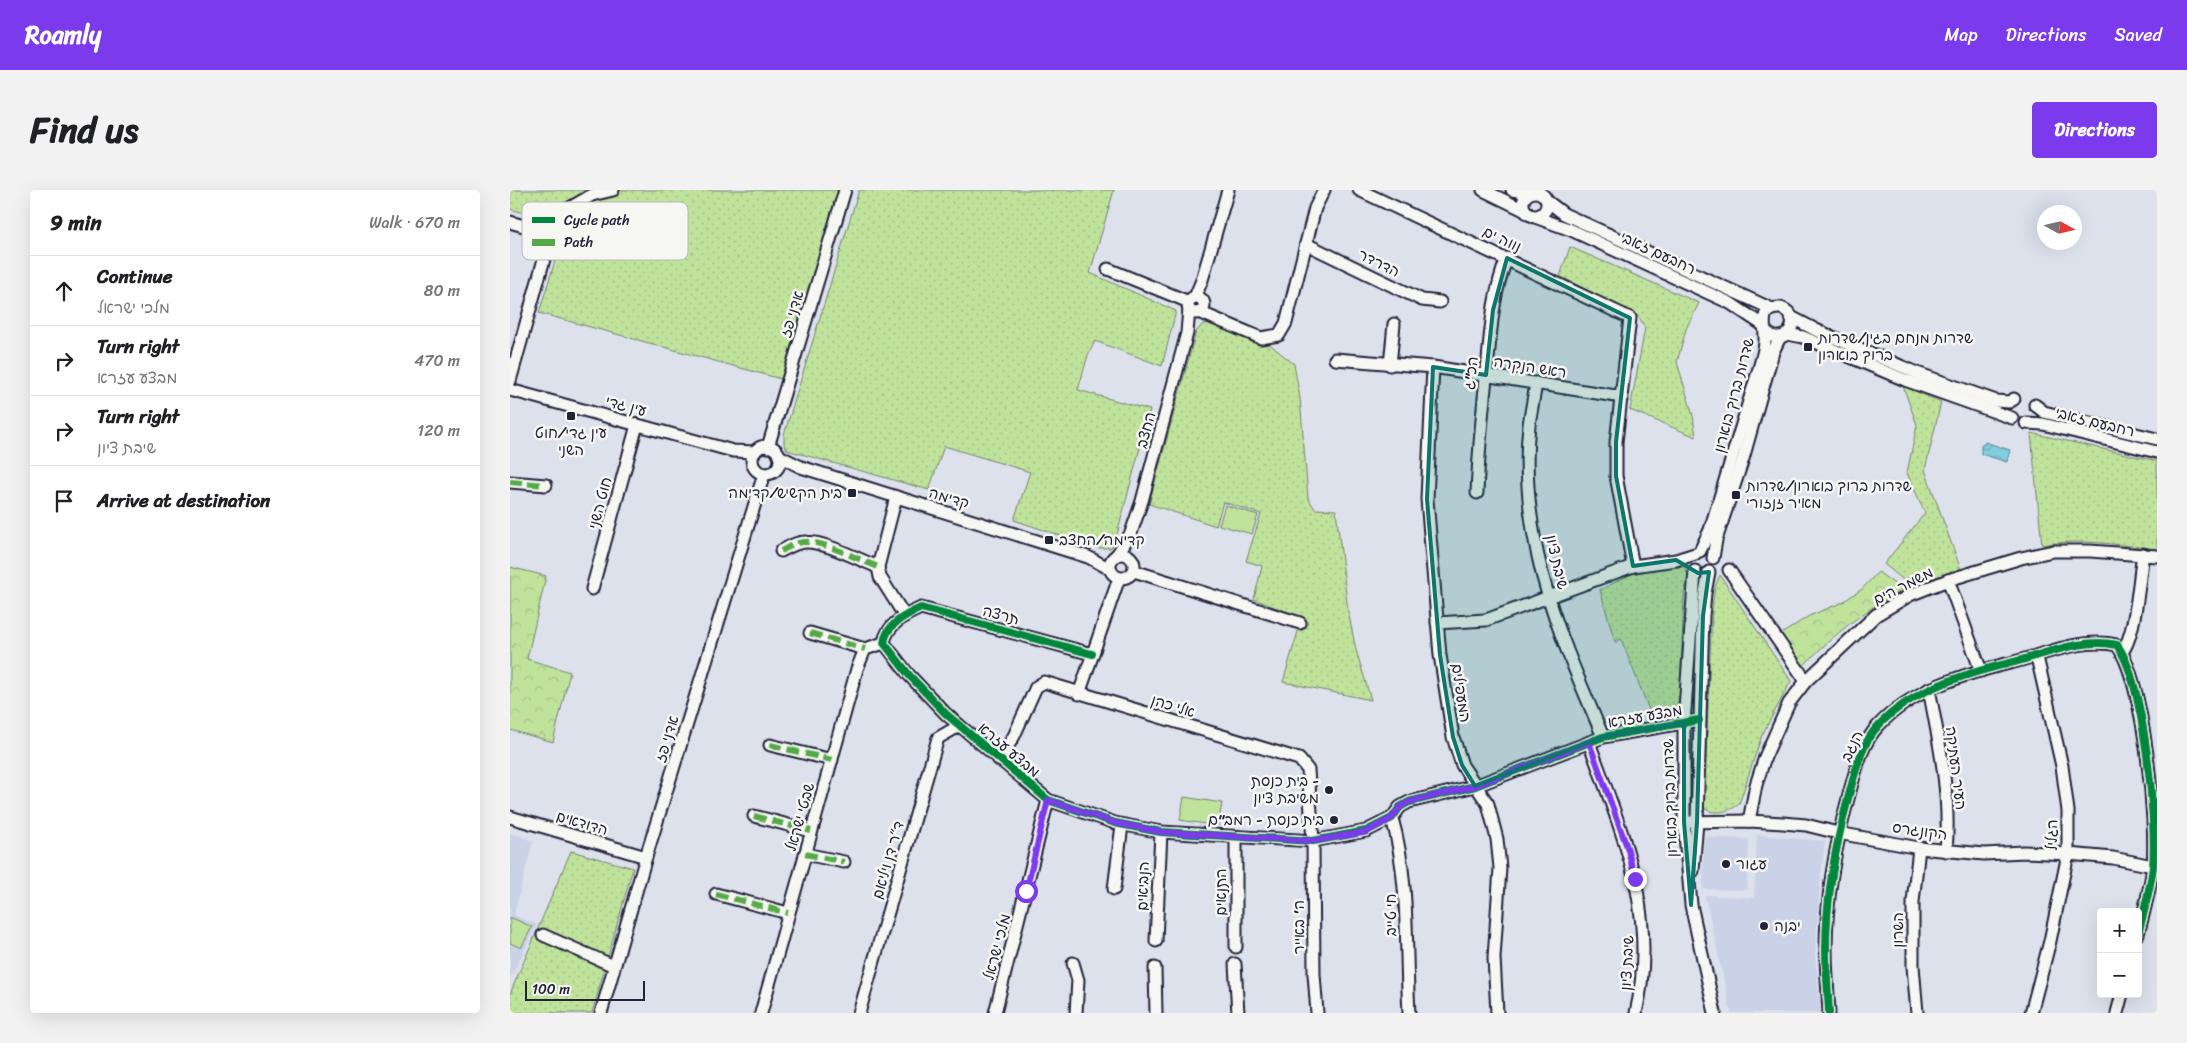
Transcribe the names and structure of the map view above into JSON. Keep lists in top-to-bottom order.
{
  "streets": {
    "street": [
      "נווה ים",
      "רחבעם זאבי",
      "הדרדר",
      "אדני פז",
      "ראש הנקרה",
      "הכ\"ג",
      "שדרות ברוך בוארון",
      "עין גדי",
      "החצב",
      "קדימה",
      "חוט השני",
      "שיבת ציון",
      "משמר הים",
      "תרצה",
      "המעפילים",
      "אלי כהן",
      "מבצע עזרא",
      "הנגב",
      "העיר העתיקה",
      "שבטי ישראל",
      "הדודאים",
      "הקונגרס",
      "הגליל",
      "ד״ר דן ויליאם",
      "הנביאים",
      "התנאים",
      "חי טייב",
      "ה' באייר",
      "השרון",
      "מלכי ישראל"
    ]
  },
  "crossings": [
    ["נווה ים", "ראש הנקרה"],
    ["נווה ים", "הכ\"ג"],
    ["רחבעם זאבי", "שדרות ברוך בוארון"],
    ["אדני פז", "עין גדי"],
    ["אדני פז", "קדימה"],
    ["אדני פז", "הדודאים"],
    ["ראש הנקרה", "הכ\"ג"],
    ["ראש הנקרה", "שיבת ציון"],
    ["ראש הנקרה", "המעפילים"],
    ["שדרות ברוך בוארון", "מבצע עזרא"],
    ["שדרות ברוך בוארון", "הקונגרס"],
    ["עין גדי", "קדימה"],
    ["עין גדי", "חוט השני"],
    ["החצב", "קדימה"],
    ["שיבת ציון", "מבצע עזרא"],
    ["משמר הים", "הקונגרס"],
    ["המעפילים", "מבצע עזרא"],
    ["אלי כהן", "מבצע עזרא"],
    ["אלי כהן", "ה' באייר"],
    ["מבצע עזרא", "ד״ר דן ויליאם"],
    ["מבצע עזרא", "הנביאים"],
    ["מבצע עזרא", "התנאים"],
    ["מבצע עזרא", "חי טייב"],
    ["מבצע עזרא", "ה' באייר"],
    ["מבצע עזרא", "מלכי ישראל"],
    ["הנגב", "העיר העתיקה"],
    ["הנגב", "הקונגרס"],
    ["הנגב", "הגליל"],
    ["העיר העתיקה", "הקונגרס"],
    ["הקונגרס", "הגליל"],
    ["הקונגרס", "השרון"]
  ],
  "places": {
    "transit": [
      "שדרות מנחם בגין/שדרות ברוך בוארון",
      "עין גדי/חוט השני",
      "בית הקשיש/קדימה",
      "שדרות ברוך בוארון/שדרות מאיר זנזורי",
      "קדימה/החצב"
    ],
    "other": [
      "בית כנסת - משיבת ציון",
      "בית כנסת - רמב\"ם",
      "עגור",
      "יבנה"
    ]
  },
  "legend": ["Cycle path", "Path"],
  "scale_bar": "100 m",
  "north": "right",
  "page": {
    "header": "Roamly",
    "nav": ["Map", "Directions", "Saved"],
    "title": "Find us",
    "buttons": "Directions",
    "heading": ["9 min", "Walk · 670 m"],
    "list": [
      ["Continue", "מלכי ישראל", "80 m"],
      ["Turn right", "מבצע עזרא", "470 m"],
      ["Turn right", "שיבת ציון", "120 m"],
      "Arrive at destination"
    ],
    "map_buttons": ["+", "−"],
    "scale": "100 m"
  }
}
